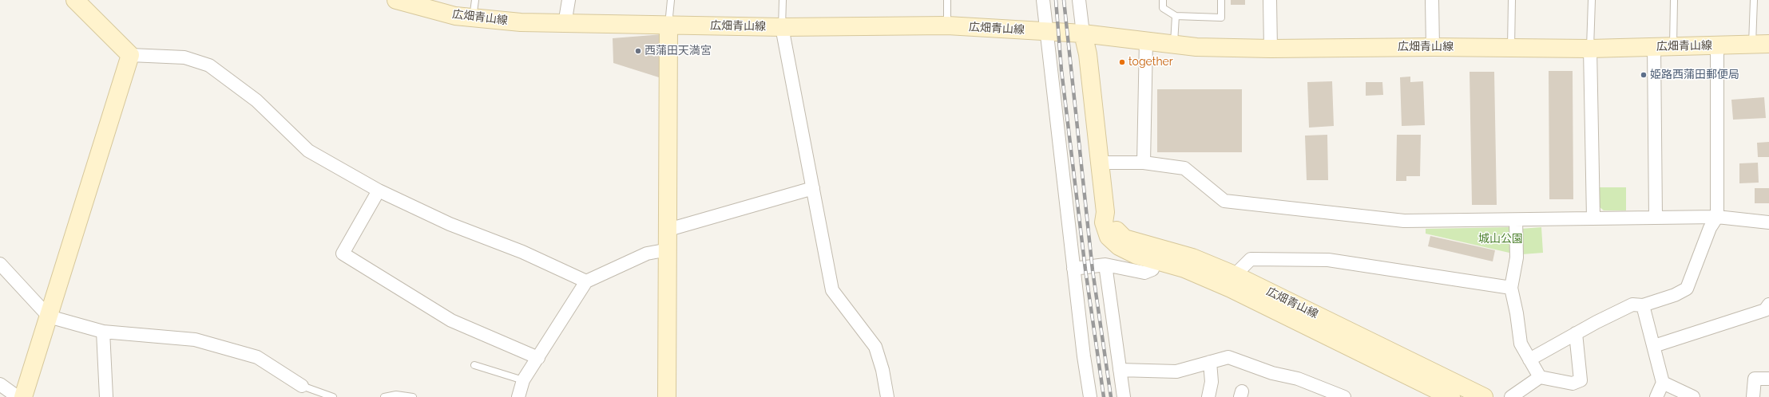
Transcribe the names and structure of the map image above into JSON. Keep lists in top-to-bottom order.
{
  "streets": {
    "main road": ["広畑青山線"]
  },
  "parks": ["城山公園"],
  "places": ["西蒲田天満宮", "together", "姫路西蒲田郵便局"]
}
